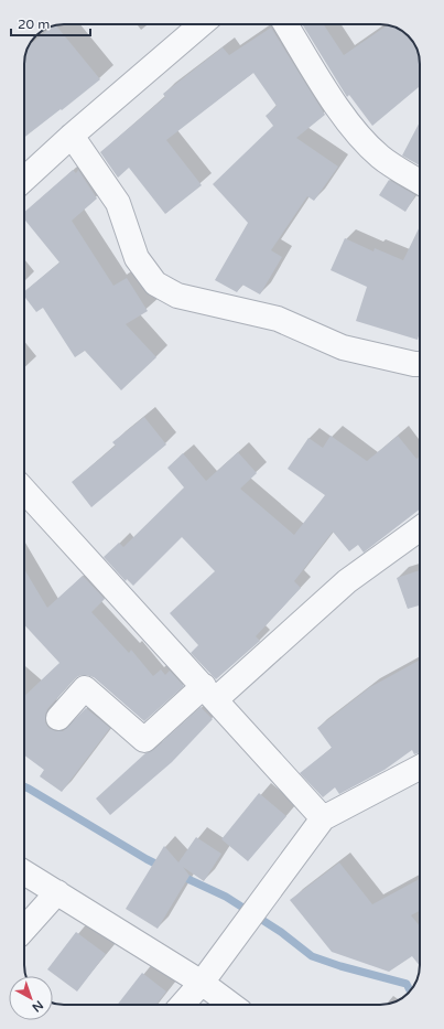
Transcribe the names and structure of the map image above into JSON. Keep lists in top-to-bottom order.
{
  "scale_bar": "20 m",
  "north": "bottom right"
}
